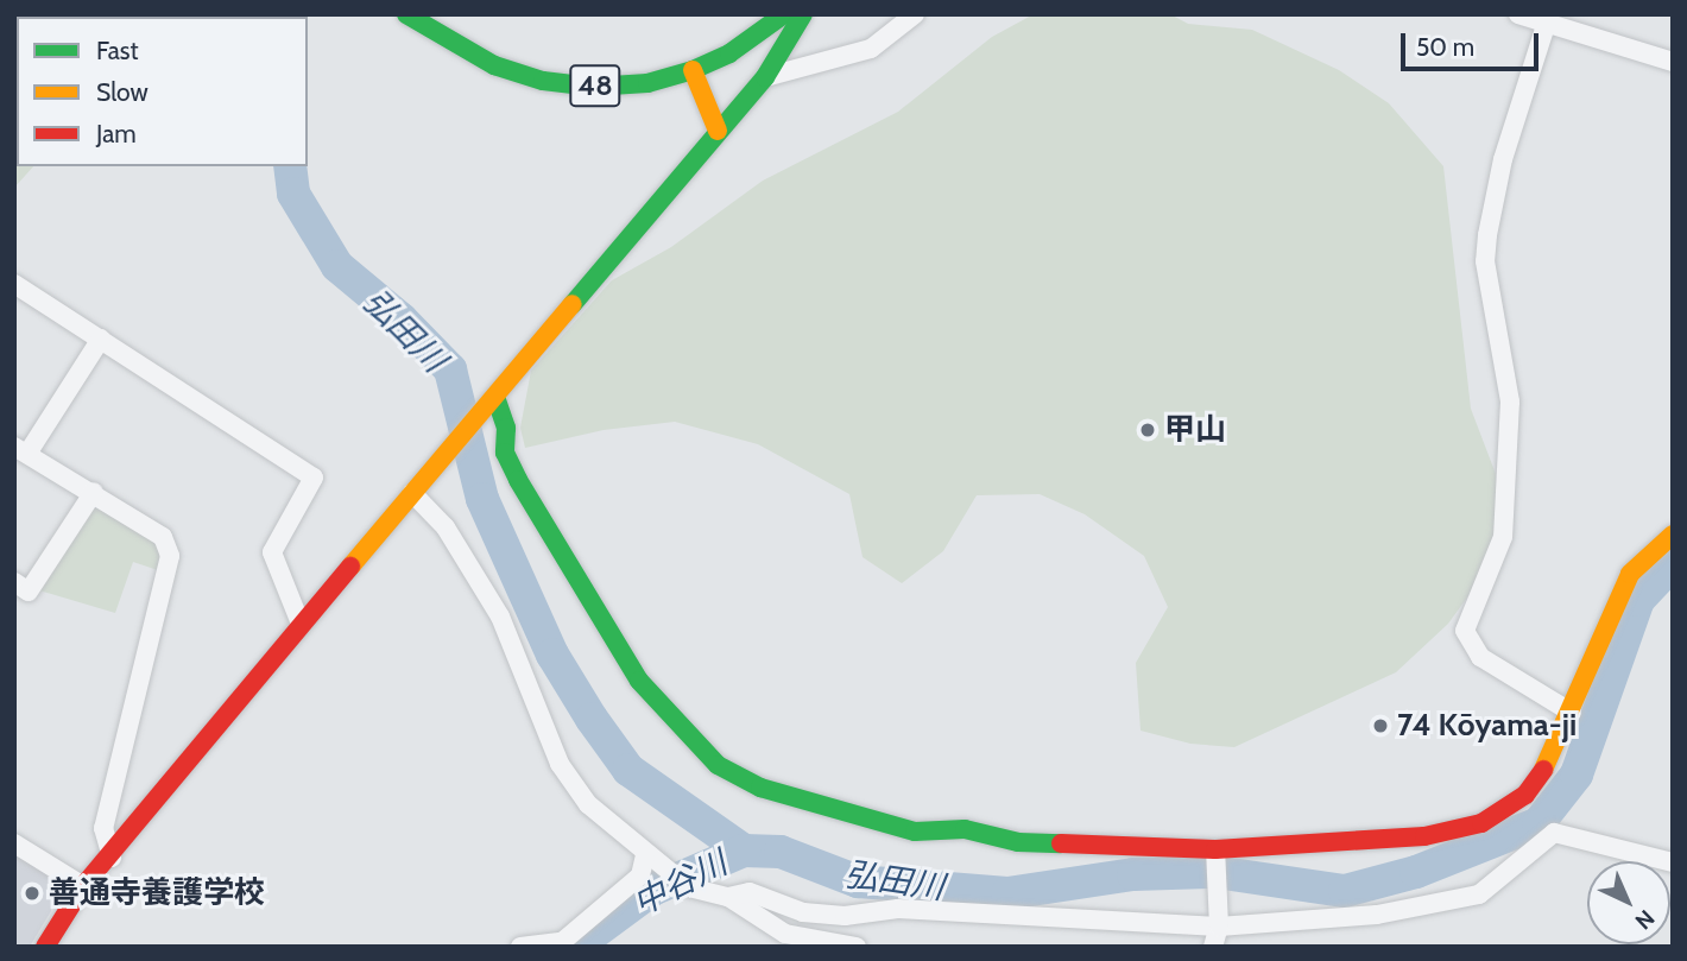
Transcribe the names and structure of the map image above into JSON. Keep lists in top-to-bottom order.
{
  "streets": {
    "street": ["48"]
  },
  "water": ["弘田川", "中谷川"],
  "places": ["甲山", "74 Kōyama-ji", "善通寺養護学校"],
  "legend": ["Fast", "Slow", "Jam"],
  "scale_bar": "50 m",
  "north": "bottom right"
}
